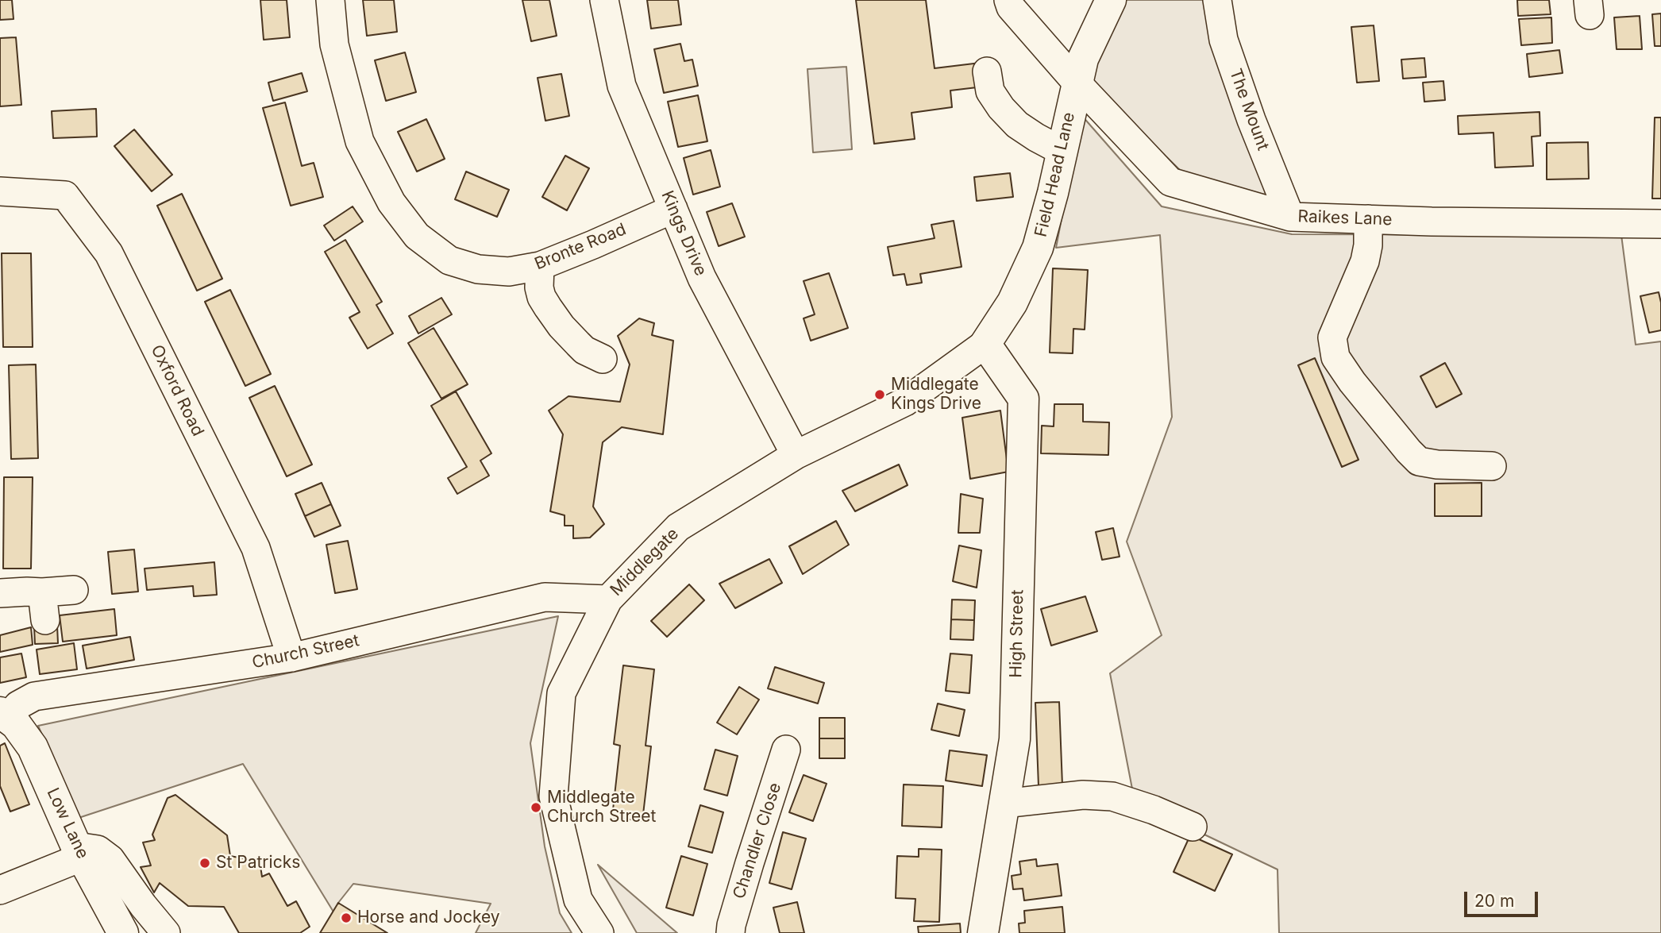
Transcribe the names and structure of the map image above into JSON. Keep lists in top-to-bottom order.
{
  "streets": {
    "main road": ["Field Head Lane", "High Street", "Low Lane"],
    "street": [
      "The Mount",
      "Raikes Lane",
      "Kings Drive",
      "Bronte Road",
      "Oxford Road",
      "Middlegate",
      "Church Street",
      "Chandler Close"
    ]
  },
  "crossings": [
    ["The Mount", "Raikes Lane"],
    ["Field Head Lane", "Raikes Lane"],
    ["Field Head Lane", "Middlegate"],
    ["Field Head Lane", "High Street"],
    ["Kings Drive", "Bronte Road"],
    ["Kings Drive", "Middlegate"],
    ["Oxford Road", "Church Street"],
    ["Middlegate", "High Street"],
    ["Middlegate", "Church Street"],
    ["Church Street", "Low Lane"]
  ],
  "places": [
    "Middlegate Kings Drive",
    "Middlegate Church Street",
    "St Patricks",
    "Horse and Jockey"
  ],
  "scale_bar": "20 m"
}
